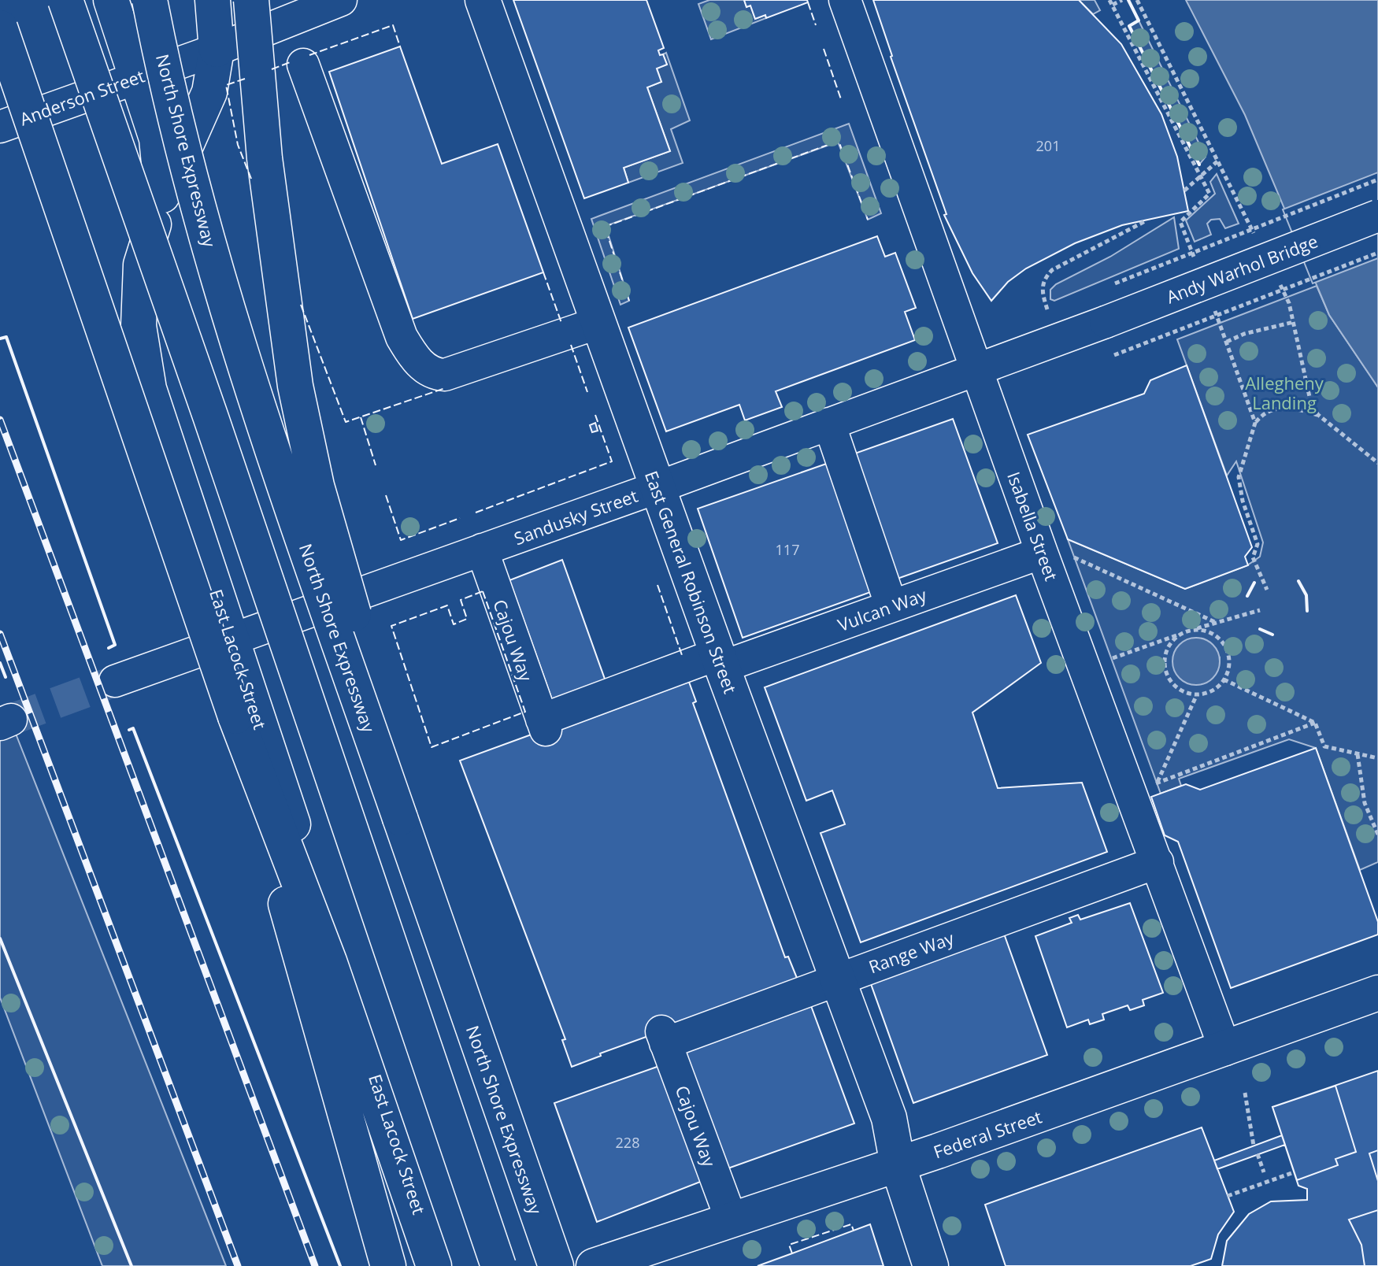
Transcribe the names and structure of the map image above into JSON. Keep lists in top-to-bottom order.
{
  "streets": {
    "main road": [
      "North Shore Expressway",
      "East General Robinson Street",
      "East Lacock Street",
      "Federal Street"
    ],
    "street": [
      "Anderson Street",
      "Andy Warhol Bridge",
      "Sandusky Street",
      "Isabella Street",
      "Vulcan Way",
      "Cajou Way",
      "Range Way"
    ]
  },
  "crossings": [
    ["Anderson Street", "East Lacock Street"],
    ["Andy Warhol Bridge", "Sandusky Street"],
    ["Sandusky Street", "Isabella Street"],
    ["Sandusky Street", "East General Robinson Street"],
    ["Sandusky Street", "Cajou Way"],
    ["Sandusky Street", "East Lacock Street"],
    ["Isabella Street", "Vulcan Way"],
    ["Isabella Street", "Range Way"],
    ["Isabella Street", "Federal Street"],
    ["East General Robinson Street", "Vulcan Way"],
    ["East General Robinson Street", "Range Way"],
    ["East General Robinson Street", "Federal Street"],
    ["Vulcan Way", "Cajou Way"],
    ["Cajou Way", "Range Way"],
    ["Cajou Way", "Federal Street"]
  ],
  "parks": ["Allegheny Landing"],
  "house_numbers": ["201", "117", "228"]
}
